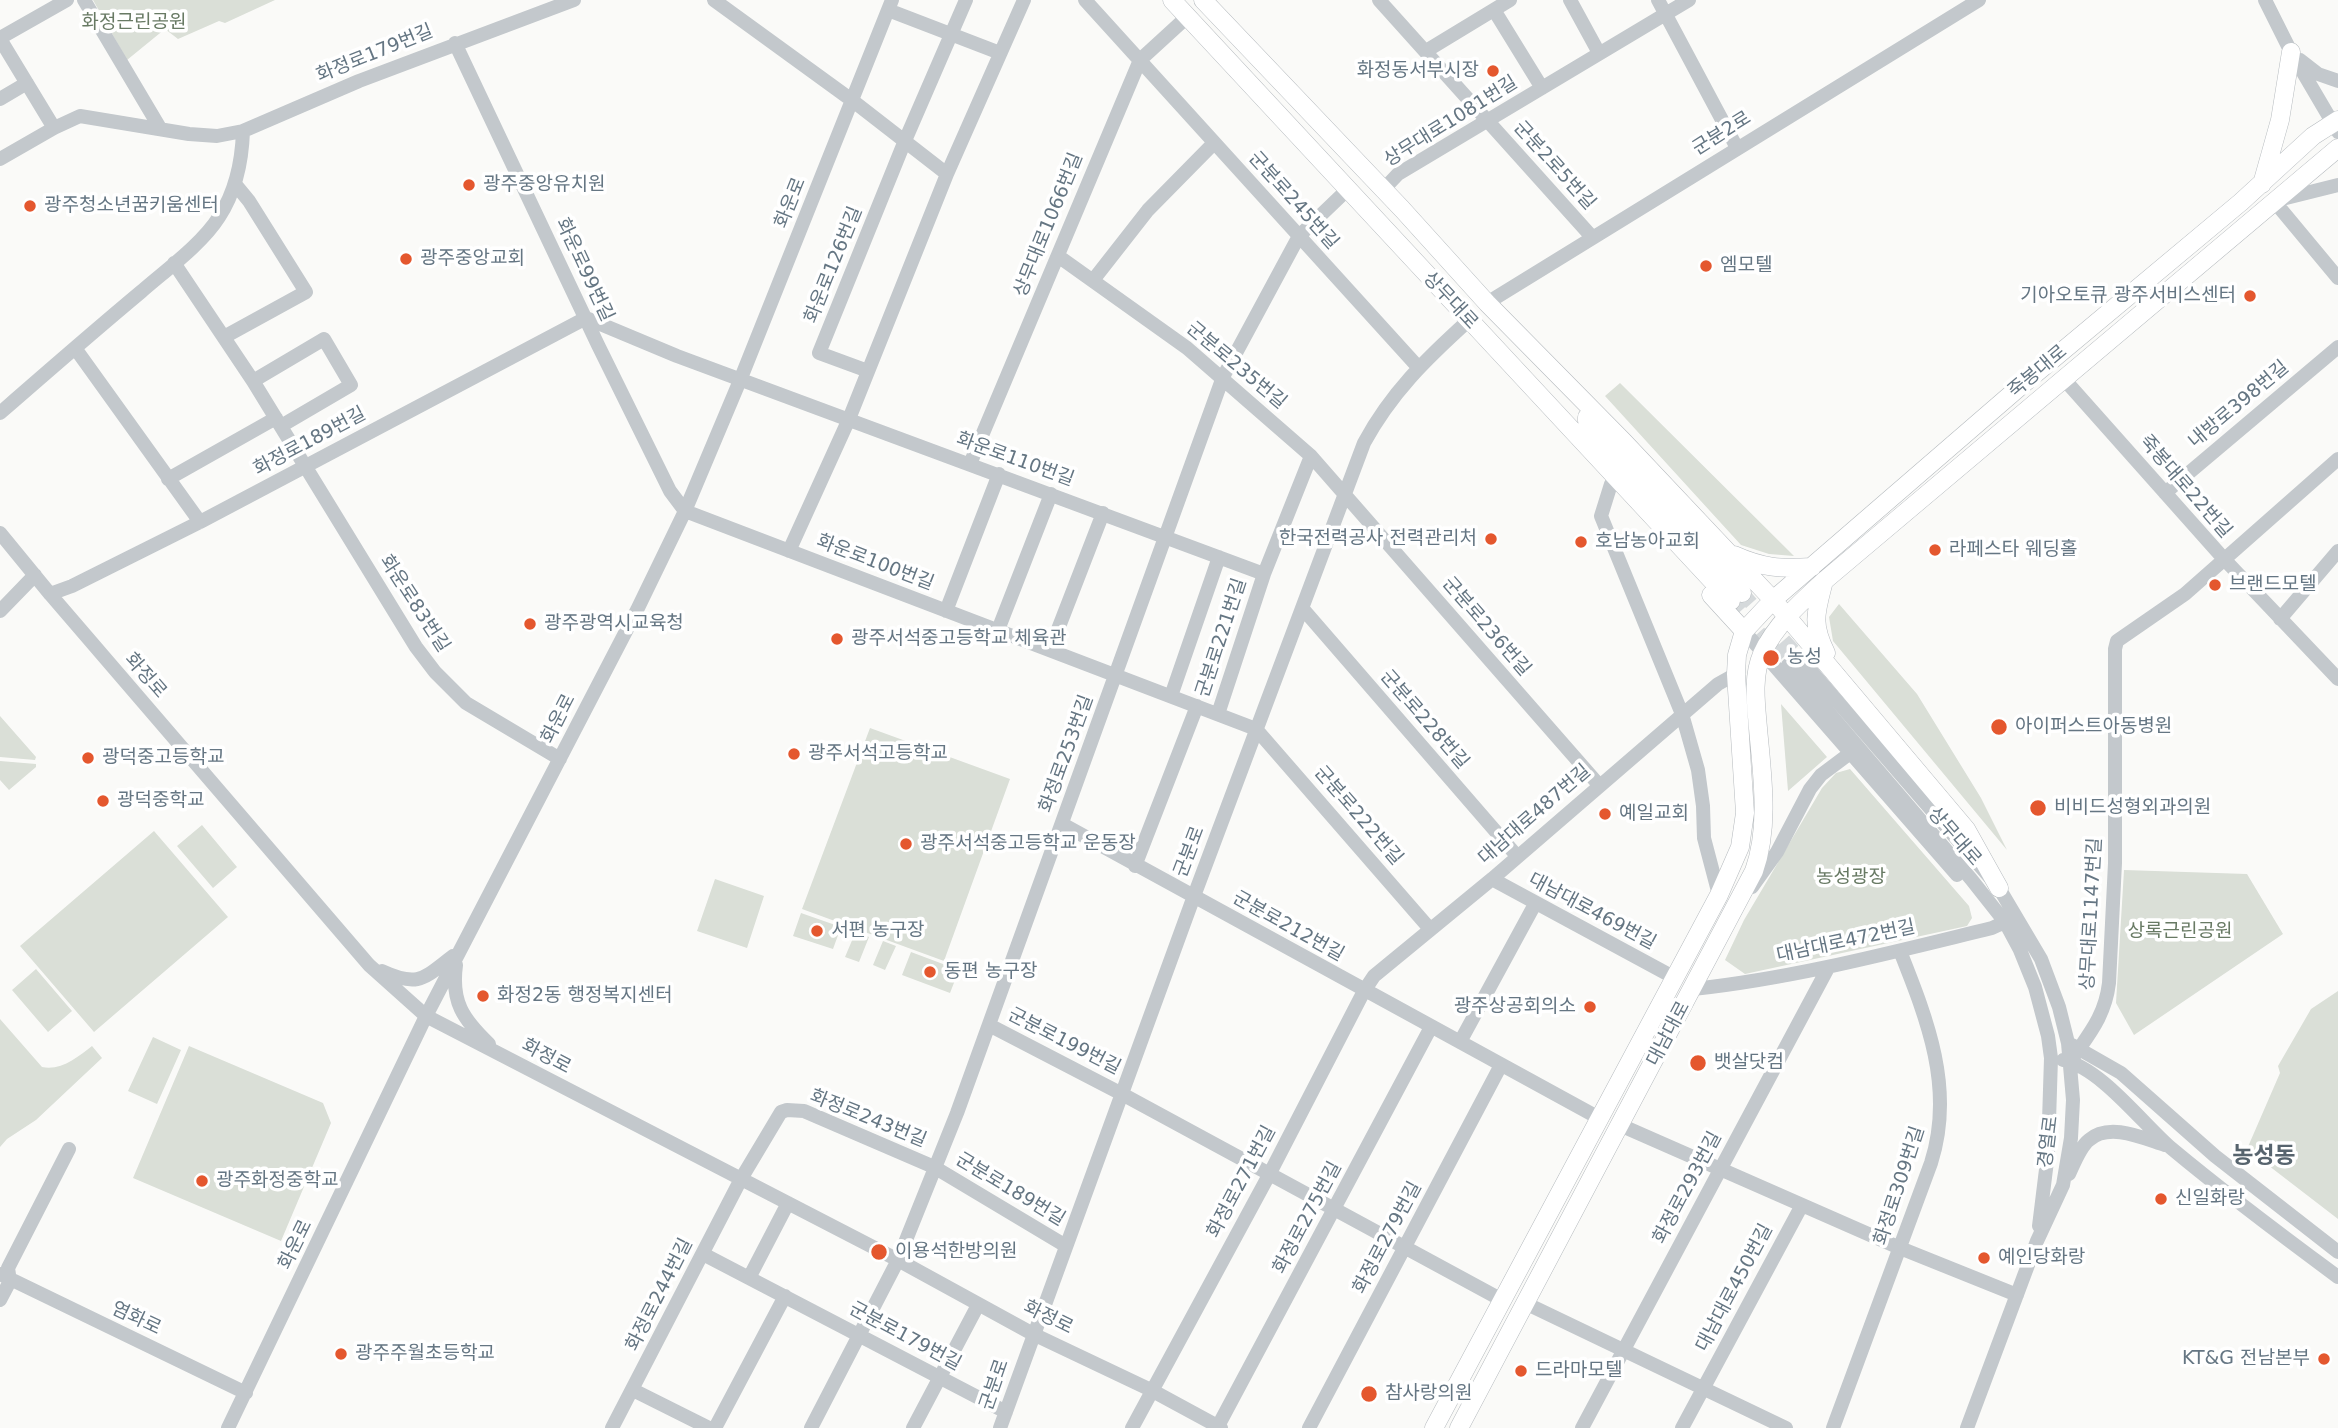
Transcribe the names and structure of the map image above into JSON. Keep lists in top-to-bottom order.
{
  "streets": {
    "main road": ["상무대로", "죽봉대로", "대남대로"],
    "street": [
      "화정로179번길",
      "상무대로1081번길",
      "군분2로",
      "군분2로5번길",
      "군분로245번길",
      "화운로",
      "상무대로1066번길",
      "화운로126번길",
      "화운로99번길",
      "군분로235번길",
      "내방로398번길",
      "화정로189번길",
      "화운로110번길",
      "죽봉대로22번길",
      "화운로100번길",
      "화운로83번길",
      "군분로236번길",
      "군분로221번길",
      "화정로",
      "군분로228번길",
      "화정로253번길",
      "대남대로487번길",
      "군분로222번길",
      "군분로",
      "대남대로469번길",
      "상무대로1147번길",
      "군분로212번길",
      "대남대로472번길",
      "군분로199번길",
      "화정로243번길",
      "경열로",
      "화정로271번길",
      "화정로309번길",
      "화정로293번길",
      "군분로189번길",
      "화정로275번길",
      "화정로279번길",
      "대남대로450번길",
      "화정로244번길",
      "염화로",
      "군분로179번길"
    ]
  },
  "crossings": [
    ["화정로179번길", "화운로99번길"],
    ["상무대로1081번길", "군분2로5번길"],
    ["상무대로1081번길", "상무대로"],
    ["군분2로", "군분2로5번길"],
    ["군분2로", "상무대로"],
    ["군분로245번길", "상무대로1066번길"],
    ["군분로245번길", "화정로253번길"],
    ["군분로245번길", "군분로"],
    ["화운로", "화운로126번길"],
    ["화운로", "화운로99번길"],
    ["화운로", "화운로110번길"],
    ["화운로", "화운로100번길"],
    ["화운로", "화운로83번길"],
    ["화운로", "화정로"],
    ["화운로", "염화로"],
    ["상무대로1066번길", "상무대로"],
    ["상무대로1066번길", "군분로235번길"],
    ["상무대로1066번길", "화운로110번길"],
    ["화운로99번길", "화정로189번길"],
    ["화운로99번길", "화운로110번길"],
    ["화운로99번길", "화운로100번길"],
    ["상무대로", "죽봉대로"],
    ["상무대로", "화정로253번길"],
    ["상무대로", "군분로"],
    ["상무대로", "상무대로1147번길"],
    ["상무대로", "대남대로472번길"],
    ["상무대로", "대남대로"],
    ["상무대로", "경열로"],
    ["군분로235번길", "군분로236번길"],
    ["군분로235번길", "군분로221번길"],
    ["군분로235번길", "화정로253번길"],
    ["군분로235번길", "군분로"],
    ["죽봉대로", "죽봉대로22번길"],
    ["죽봉대로", "대남대로"],
    ["내방로398번길", "죽봉대로22번길"],
    ["화정로189번길", "화운로110번길"],
    ["화정로189번길", "화운로83번길"],
    ["화정로189번길", "화정로"],
    ["화운로110번길", "화운로100번길"],
    ["화운로110번길", "군분로221번길"],
    ["화운로110번길", "화정로253번길"],
    ["죽봉대로22번길", "상무대로1147번길"],
    ["화운로100번길", "군분로221번길"],
    ["화운로100번길", "화정로253번길"],
    ["군분로236번길", "대남대로487번길"],
    ["군분로236번길", "군분로"],
    ["군분로221번길", "화정로253번길"],
    ["군분로221번길", "군분로222번길"],
    ["군분로221번길", "군분로"],
    ["화정로", "화정로253번길"],
    ["화정로", "군분로"],
    ["화정로", "화정로243번길"],
    ["화정로", "화정로271번길"],
    ["화정로", "화정로275번길"],
    ["화정로", "화정로244번길"],
    ["군분로228번길", "대남대로487번길"],
    ["군분로228번길", "군분로"],
    ["화정로253번길", "군분로212번길"],
    ["화정로253번길", "군분로199번길"],
    ["화정로253번길", "화정로243번길"],
    ["화정로253번길", "군분로189번길"],
    ["화정로253번길", "군분로179번길"],
    ["대남대로487번길", "군분로222번길"],
    ["대남대로487번길", "대남대로469번길"],
    ["대남대로487번길", "군분로212번길"],
    ["대남대로487번길", "대남대로"],
    ["대남대로487번길", "화정로271번길"],
    ["군분로222번길", "군분로"],
    ["군분로", "군분로212번길"],
    ["군분로", "군분로199번길"],
    ["군분로", "군분로189번길"],
    ["군분로", "군분로179번길"],
    ["대남대로469번길", "대남대로"],
    ["상무대로1147번길", "경열로"],
    ["군분로212번길", "대남대로"],
    ["군분로212번길", "화정로271번길"],
    ["군분로212번길", "화정로275번길"],
    ["군분로212번길", "화정로279번길"],
    ["대남대로472번길", "대남대로"],
    ["대남대로472번길", "화정로309번길"],
    ["대남대로472번길", "화정로293번길"],
    ["대남대로", "군분로199번길"],
    ["군분로199번길", "화정로271번길"],
    ["군분로199번길", "화정로275번길"],
    ["군분로199번길", "화정로279번길"],
    ["화정로243번길", "군분로189번길"],
    ["화정로243번길", "화정로244번길"],
    ["화정로244번길", "군분로179번길"]
  ],
  "districts": ["농성동"],
  "parks": ["화정근린공원", "농성광장", "상록근린공원"],
  "places": [
    "화정동서부시장",
    "광주중앙유치원",
    "광주청소년꿈키움센터",
    "광주중앙교회",
    "엠모텔",
    "기아오토큐 광주서비스센터",
    "한국전력공사 전력관리처",
    "호남농아교회",
    "라페스타 웨딩홀",
    "브랜드모텔",
    "광주광역시교육청",
    "광주서석중고등학교 체육관",
    "농성",
    "아이퍼스트아동병원",
    "광주서석고등학교",
    "광덕중고등학교",
    "광덕중학교",
    "비비드성형외과의원",
    "예일교회",
    "광주서석중고등학교 운동장",
    "서편 농구장",
    "동편 농구장",
    "화정2동 행정복지센터",
    "광주상공회의소",
    "뱃살닷컴",
    "광주화정중학교",
    "신일화랑",
    "이용석한방의원",
    "예인당화랑",
    "광주주월초등학교",
    "KT&G 전남본부",
    "드라마모텔",
    "참사랑의원"
  ]
}
